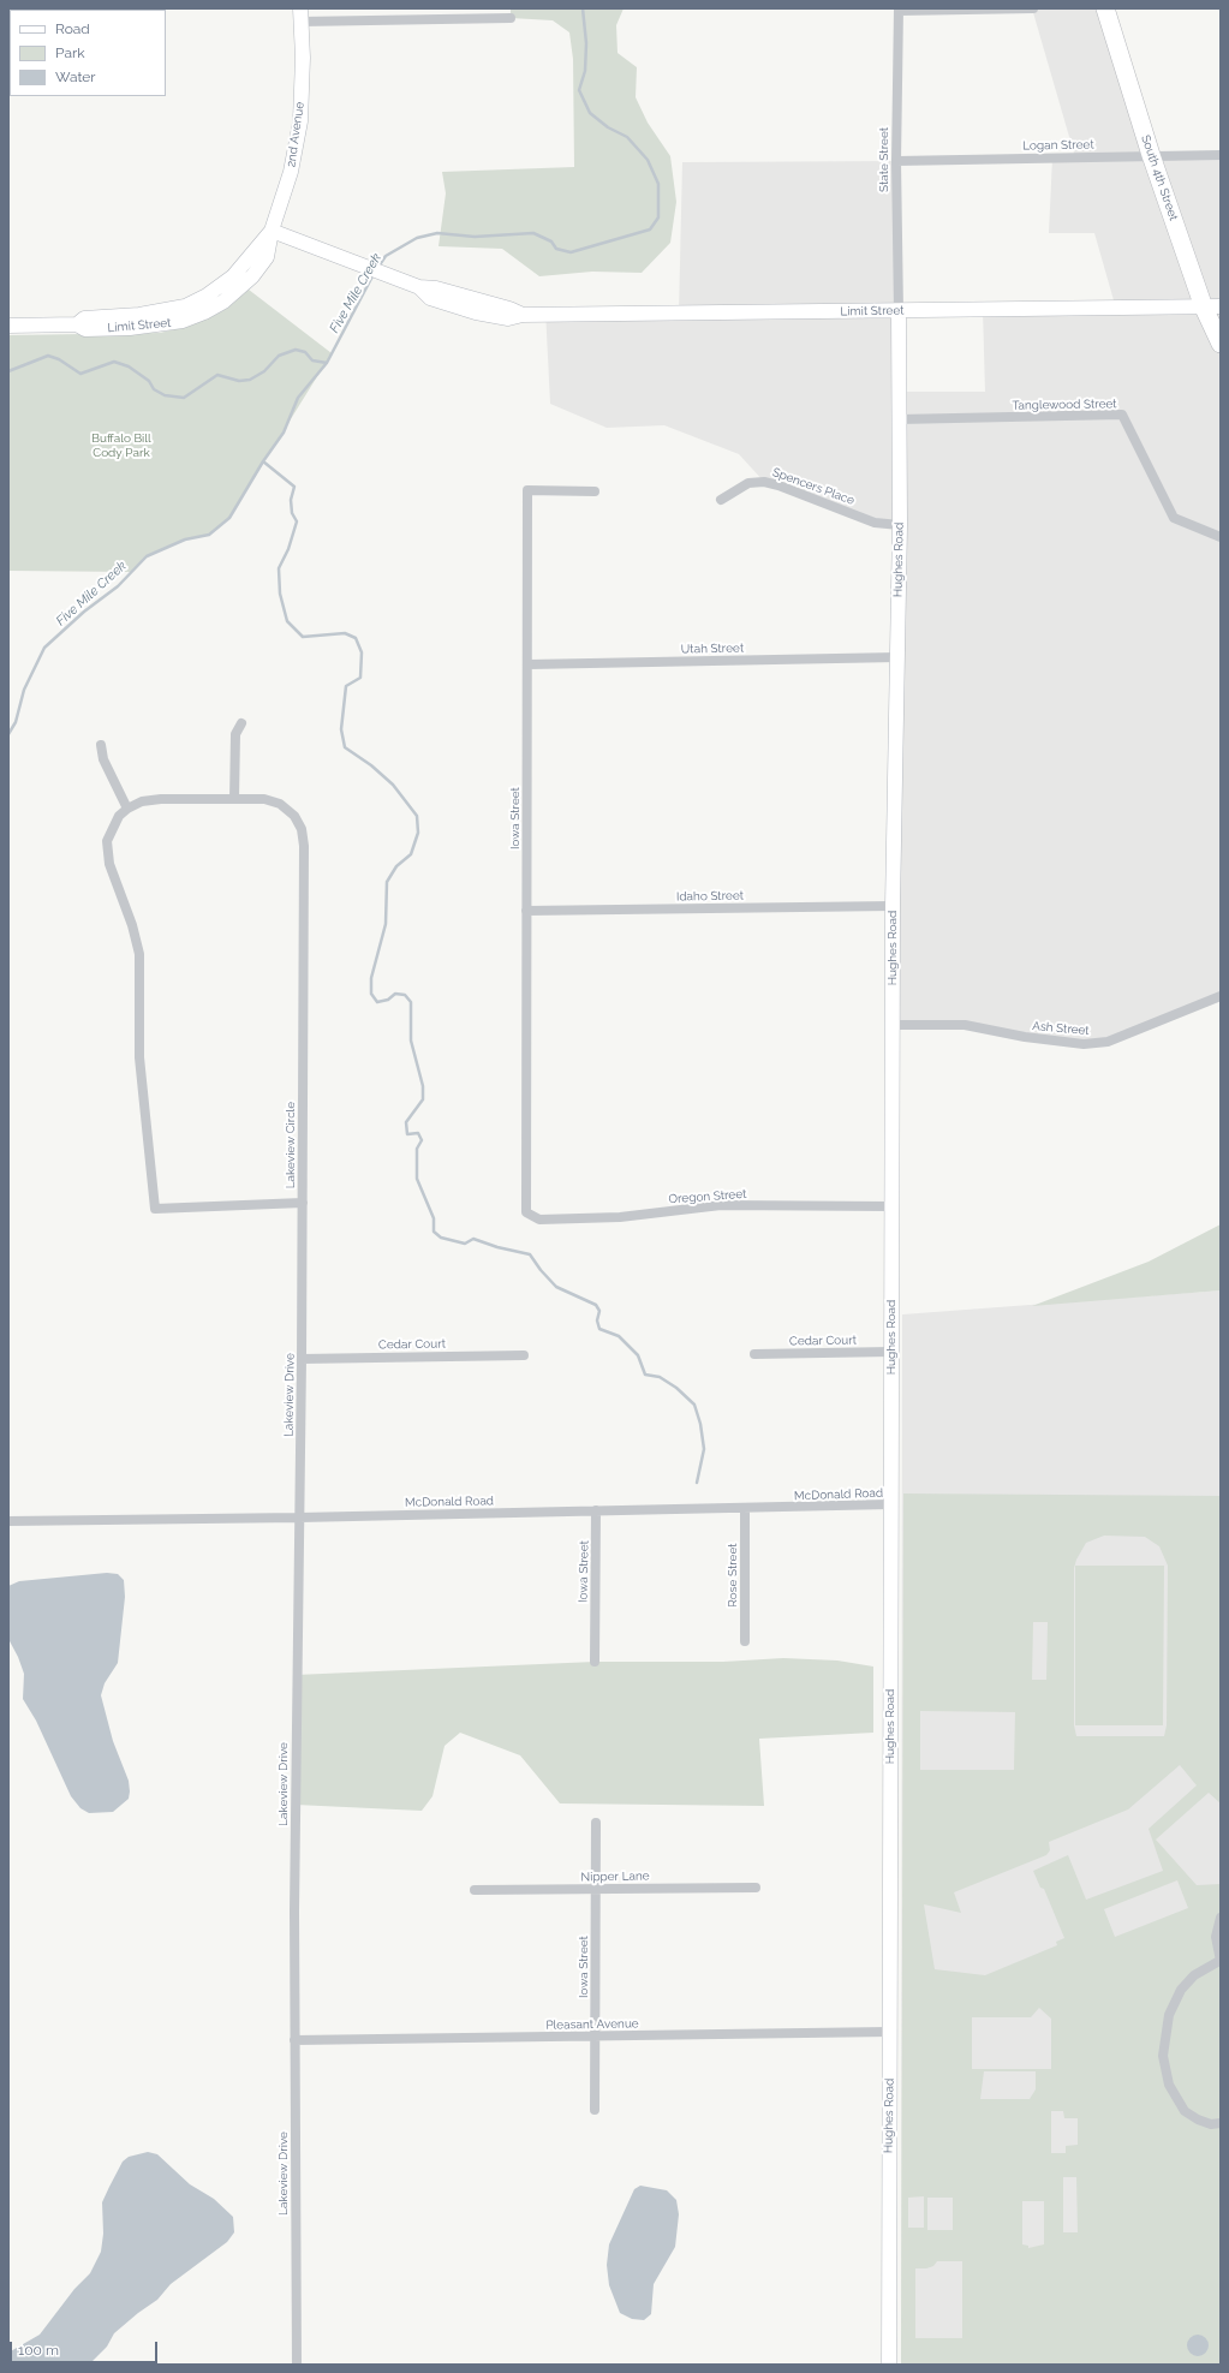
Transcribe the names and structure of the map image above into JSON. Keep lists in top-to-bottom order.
{
  "streets": {
    "highway": ["South 4th Street"],
    "street": [
      "2nd Avenue",
      "Logan Street",
      "State Street",
      "Limit Street",
      "Tanglewood Street",
      "Spencers Place",
      "Hughes Road",
      "Utah Street",
      "Iowa Street",
      "Idaho Street",
      "Ash Street",
      "Lakeview Circle",
      "Oregon Street",
      "Cedar Court",
      "Lakeview Drive",
      "McDonald Road",
      "Rose Street",
      "Nipper Lane",
      "Pleasant Avenue"
    ]
  },
  "crossings": [
    ["2nd Avenue", "Limit Street"],
    ["Logan Street", "State Street"],
    ["Logan Street", "South 4th Street"],
    ["State Street", "Limit Street"],
    ["State Street", "Hughes Road"],
    ["South 4th Street", "Limit Street"],
    ["Limit Street", "Hughes Road"],
    ["Tanglewood Street", "Hughes Road"],
    ["Spencers Place", "Hughes Road"],
    ["Hughes Road", "Utah Street"],
    ["Hughes Road", "Idaho Street"],
    ["Hughes Road", "Ash Street"],
    ["Hughes Road", "Oregon Street"],
    ["Hughes Road", "Cedar Court"],
    ["Hughes Road", "McDonald Road"],
    ["Hughes Road", "Pleasant Avenue"],
    ["Utah Street", "Iowa Street"],
    ["Iowa Street", "Idaho Street"],
    ["Iowa Street", "Oregon Street"],
    ["Iowa Street", "McDonald Road"],
    ["Iowa Street", "Nipper Lane"],
    ["Iowa Street", "Pleasant Avenue"],
    ["Lakeview Circle", "Lakeview Drive"],
    ["Cedar Court", "Lakeview Drive"],
    ["Lakeview Drive", "McDonald Road"],
    ["Lakeview Drive", "Pleasant Avenue"],
    ["McDonald Road", "Rose Street"]
  ],
  "water": ["Five Mile Creek"],
  "parks": ["Buffalo Bill Cody Park"],
  "legend": ["Road", "Park", "Water"],
  "scale_bar": "100 m"
}
